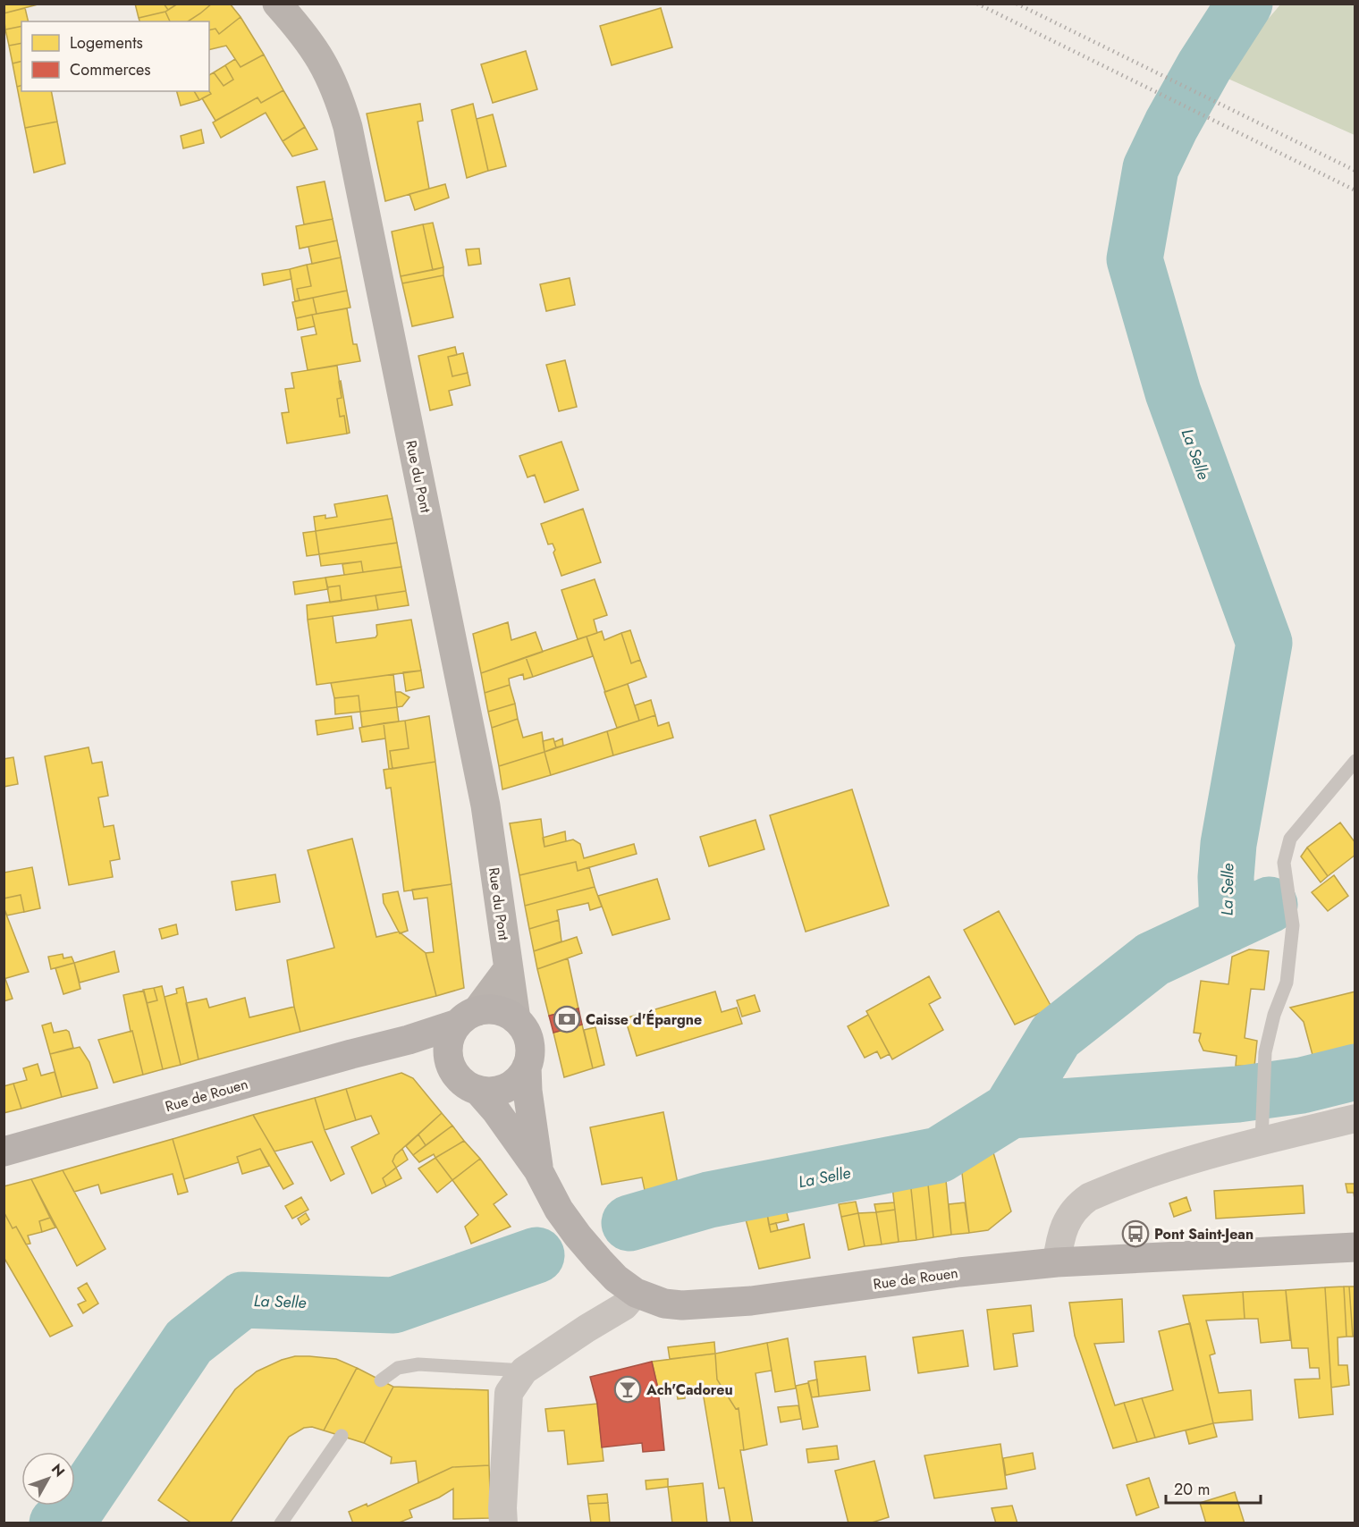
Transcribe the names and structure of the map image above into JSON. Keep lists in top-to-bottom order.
{
  "streets": {
    "main road": ["Rue de Rouen"],
    "street": ["Rue du Pont"]
  },
  "crossings": [
    ["Rue du Pont", "Rue de Rouen"]
  ],
  "water": ["La Selle"],
  "places": {
    "bank": ["Caisse d'Épargne"],
    "bus stop": ["Pont Saint-Jean"],
    "bar": ["Ach'Cadoreu"]
  },
  "legend": ["Logements", "Commerces"],
  "scale_bar": "20 m",
  "north": "top right"
}
